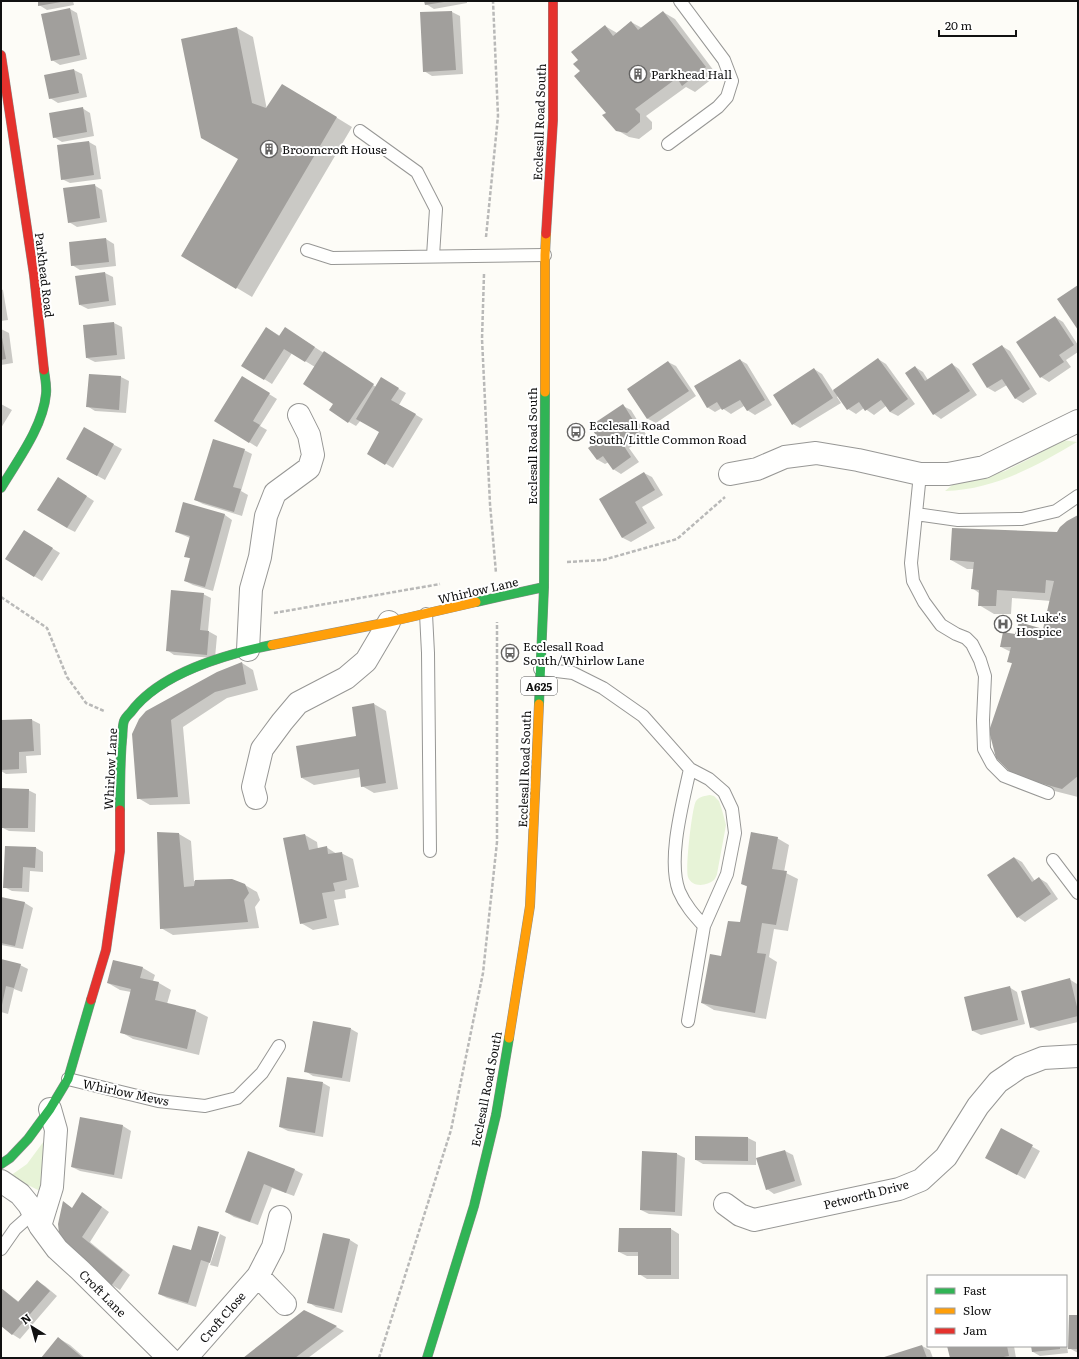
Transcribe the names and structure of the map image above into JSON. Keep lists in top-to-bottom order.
{
  "streets": {
    "street": [
      "Ecclesall Road South",
      "Parkhead Road",
      "Whirlow Lane",
      "A625",
      "Petworth Drive",
      "Croft Lane",
      "Croft Close"
    ],
    "lane": ["Whirlow Mews"]
  },
  "crossings": [
    ["Ecclesall Road South", "Whirlow Lane"],
    ["Whirlow Lane", "Whirlow Mews"]
  ],
  "places": {
    "building": ["Parkhead Hall", "Broomcroft House"],
    "bus stop": ["Ecclesall Road South/Little Common Road", "Ecclesall Road South/Whirlow Lane"],
    "hospital": ["St Luke's Hospice"]
  },
  "legend": ["Fast", "Slow", "Jam"],
  "scale_bar": "20 m",
  "north": "top left"
}
